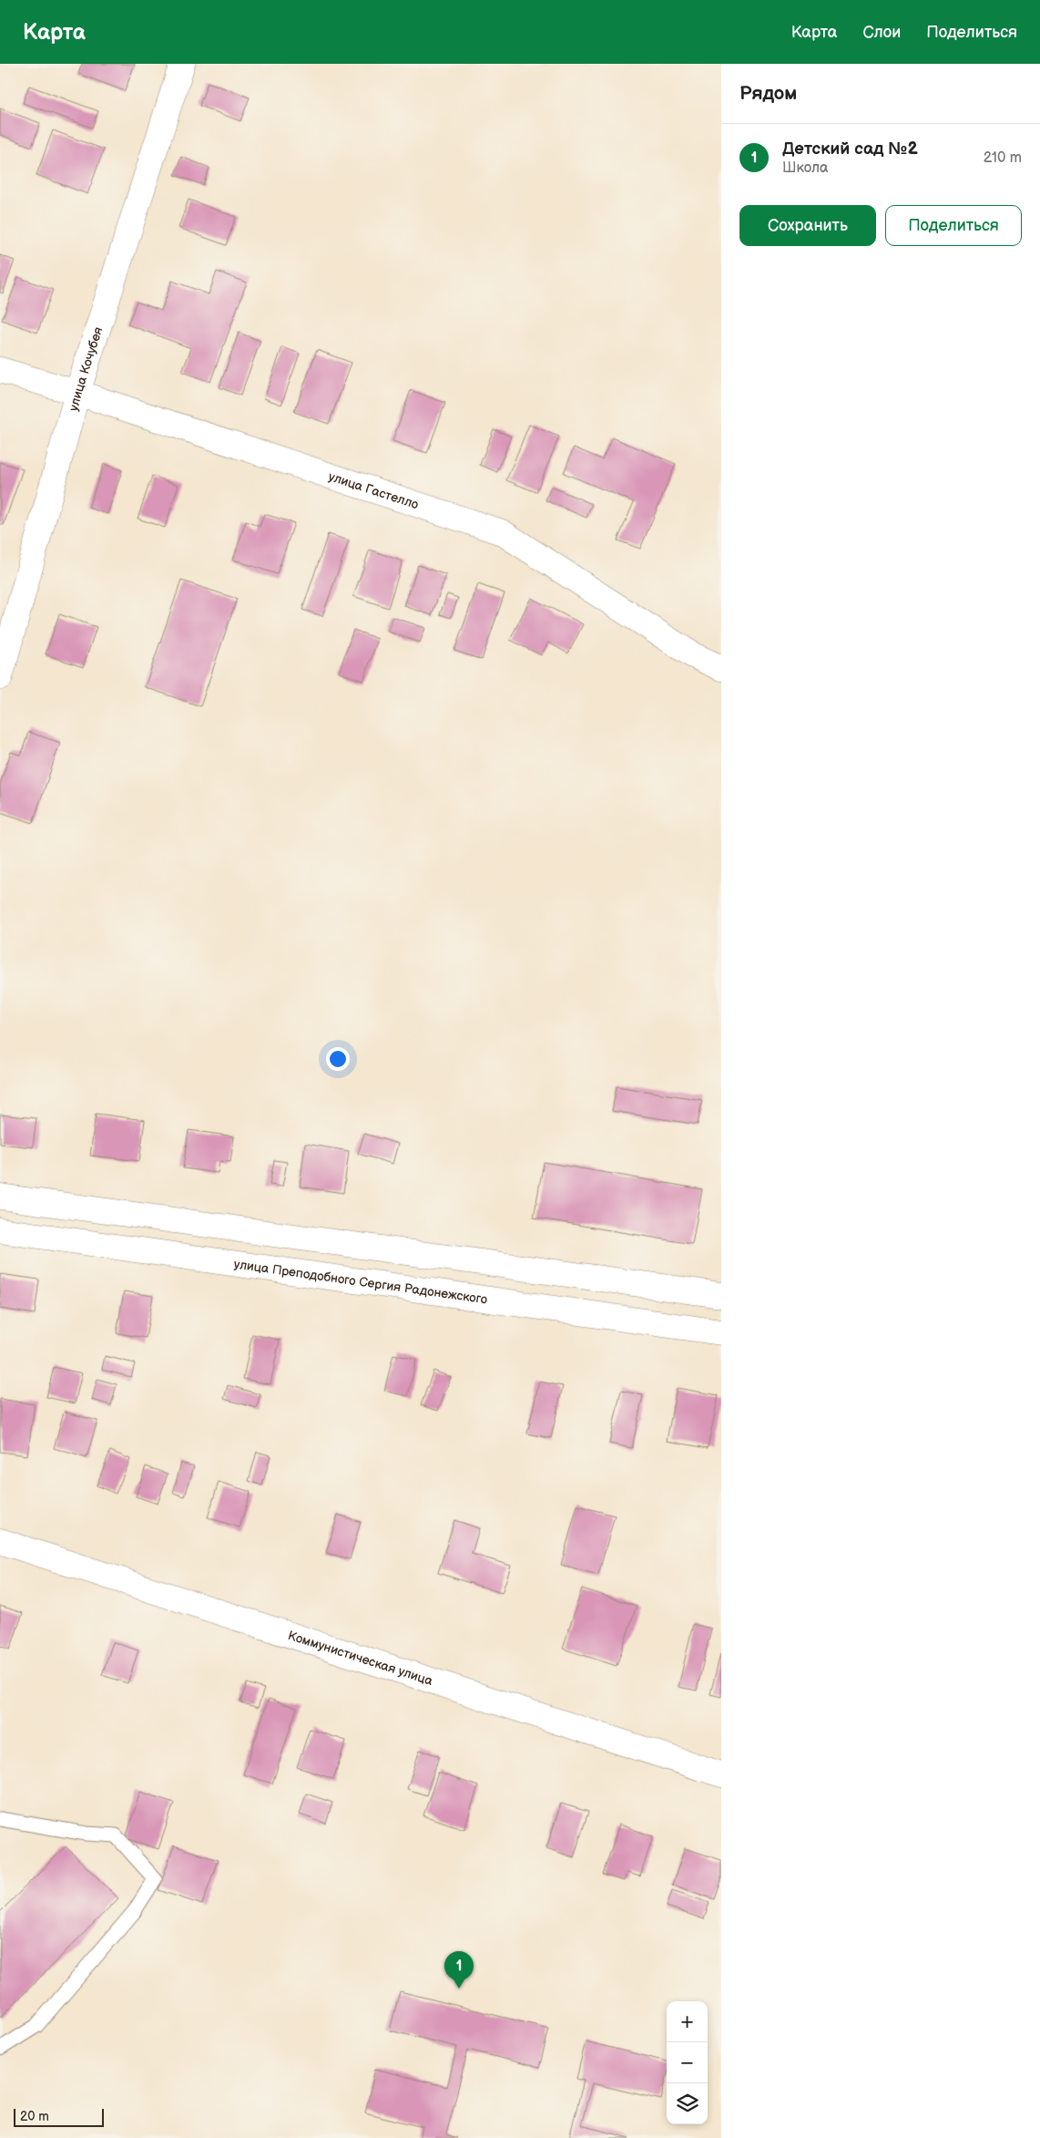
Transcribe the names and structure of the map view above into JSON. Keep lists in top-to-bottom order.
{
  "streets": {
    "street": [
      "улица Кочубея",
      "улица Гастелло",
      "улица Преподобного Сергия Радонежского",
      "Коммунистическая улица"
    ]
  },
  "crossings": [
    ["улица Кочубея", "улица Гастелло"]
  ],
  "scale_bar": "20 m",
  "page": {
    "header": "Карта",
    "nav": ["Карта", "Слои", "Поделиться"],
    "heading": "Рядом",
    "list": [
      {
        "mark": "1",
        "name": "Детский сад №2",
        "note": "Школа",
        "value": "210 m"
      }
    ],
    "buttons": ["Сохранить", "Поделиться"],
    "pins": "1",
    "map_buttons": ["+", "−"],
    "scale": "20 m"
  }
}
